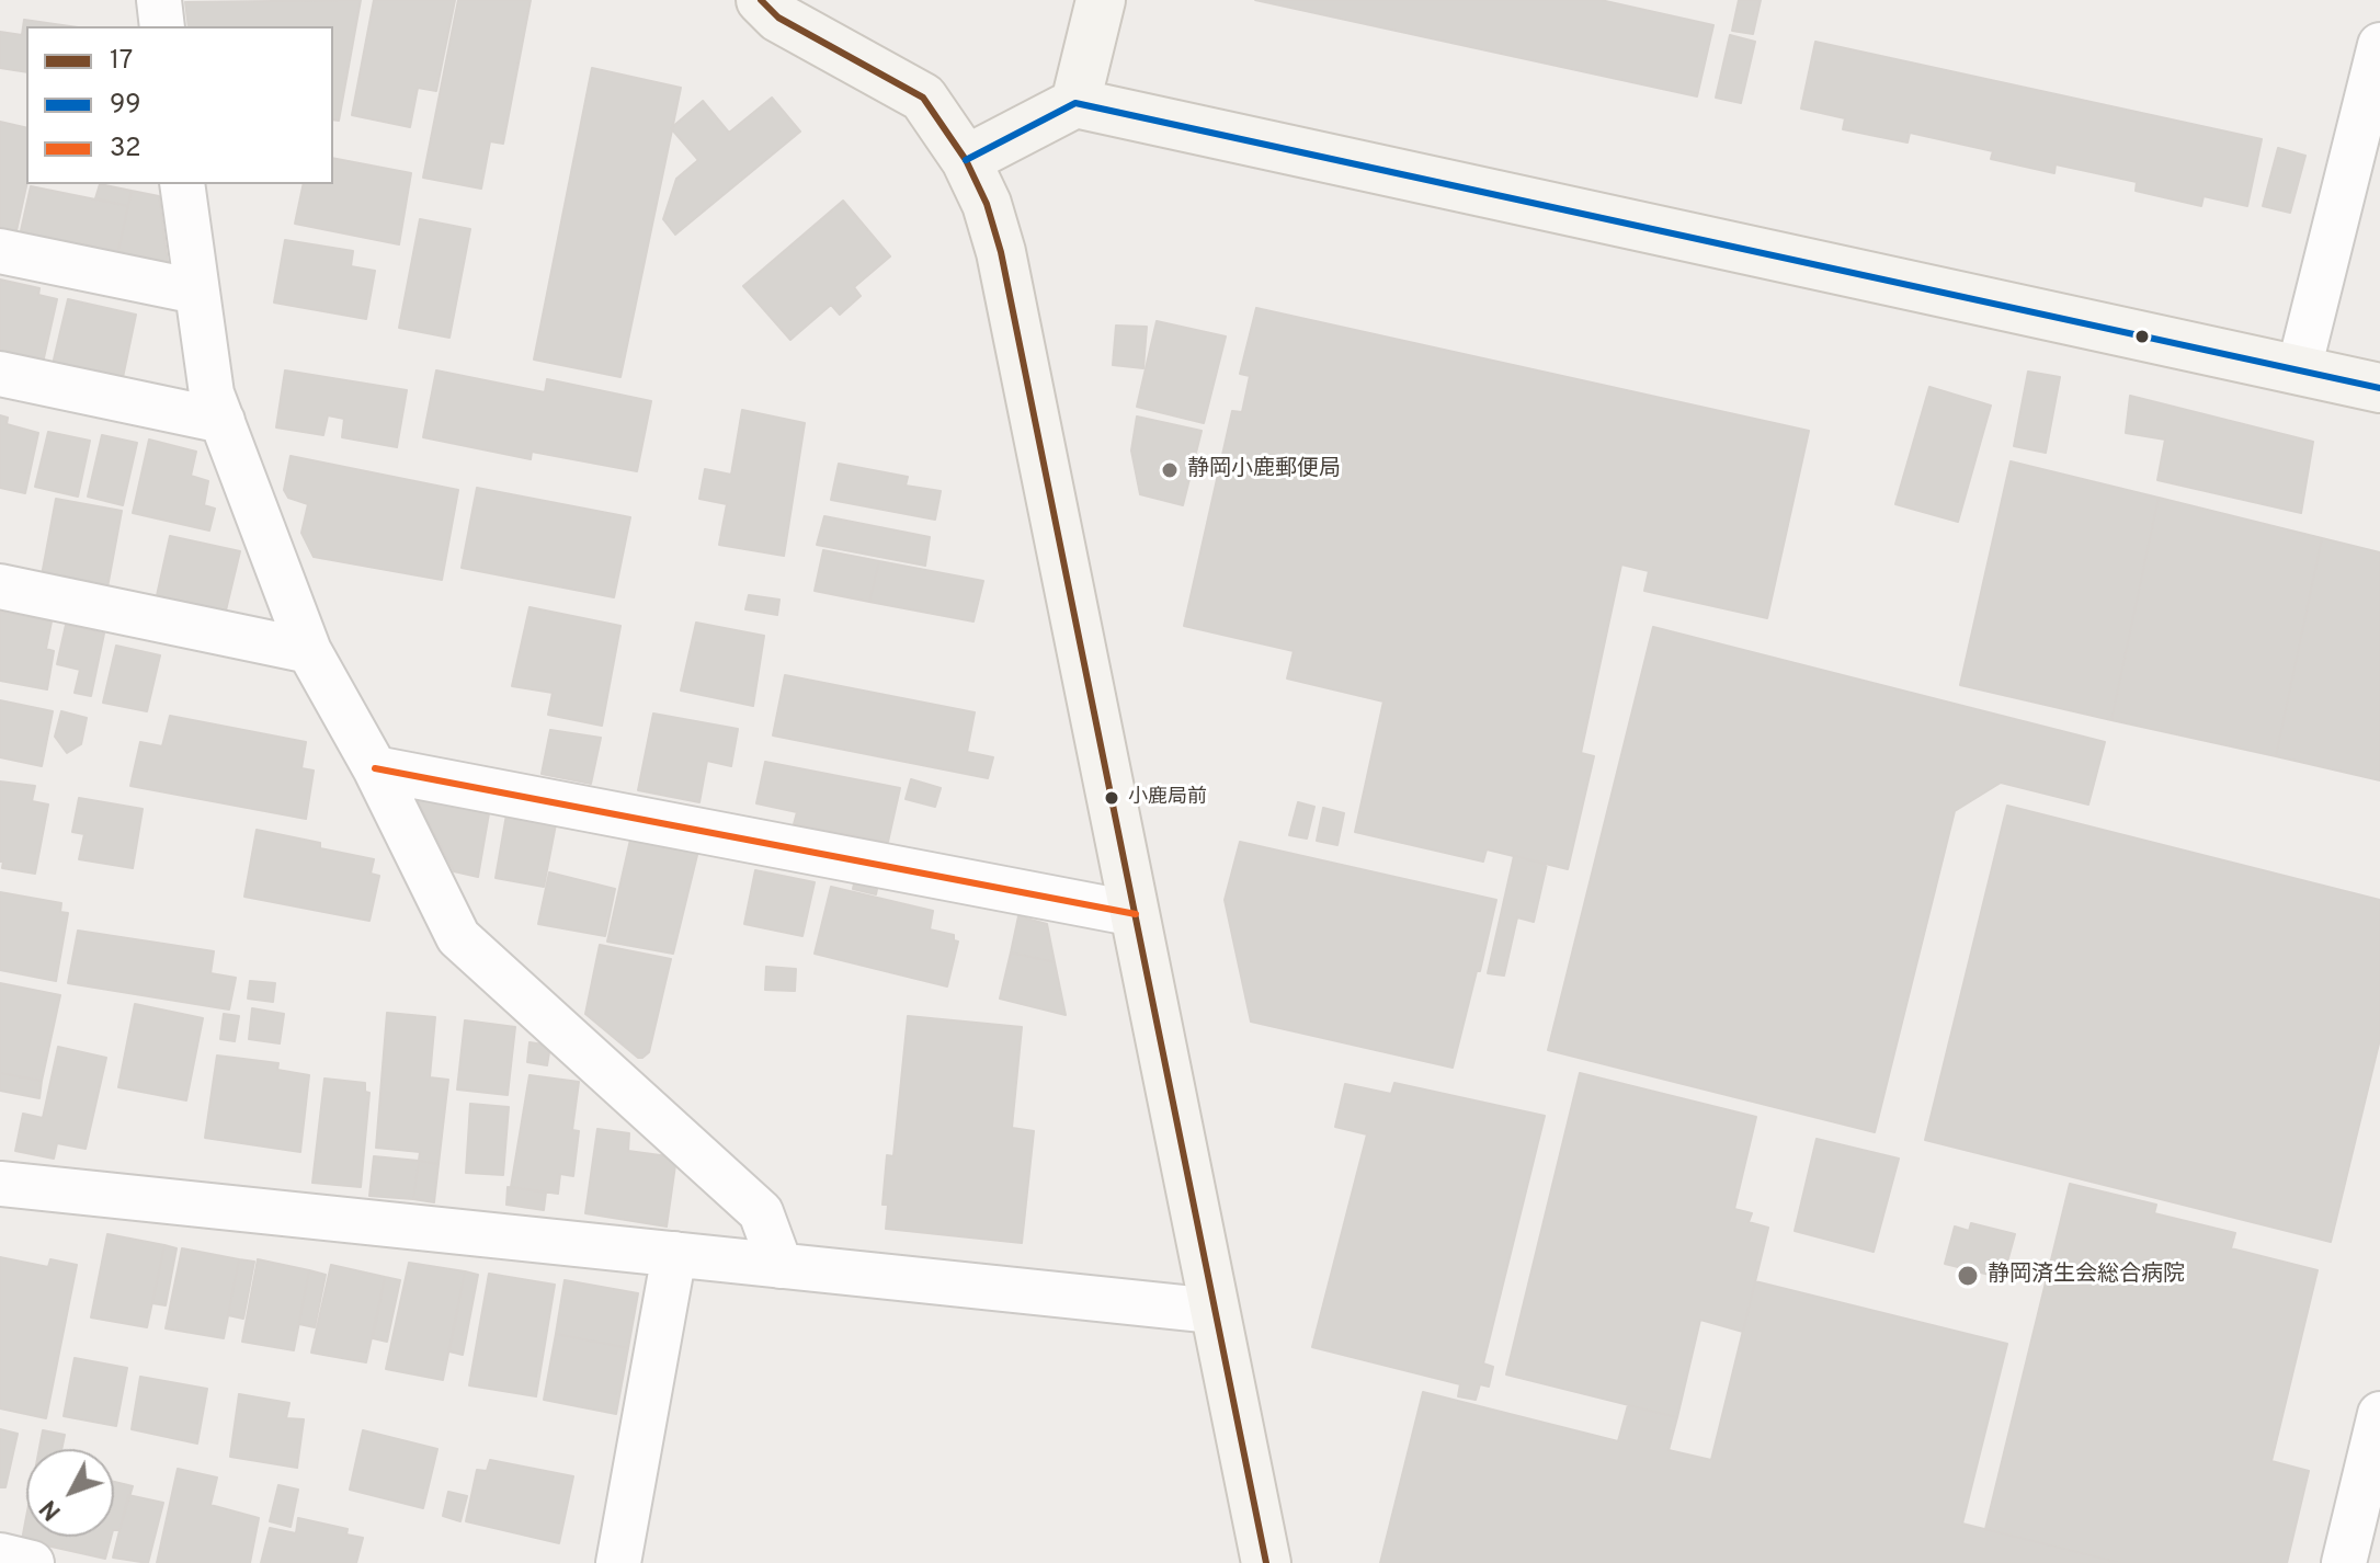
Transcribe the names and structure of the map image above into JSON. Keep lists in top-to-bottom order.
{
  "places": ["静岡小鹿郵便局", "小鹿局前", "静岡済生会総合病院"],
  "lines": ["transit line 17", "transit line 99", "transit line 32"],
  "legend": ["17", "99", "32"],
  "north": "bottom left"
}
